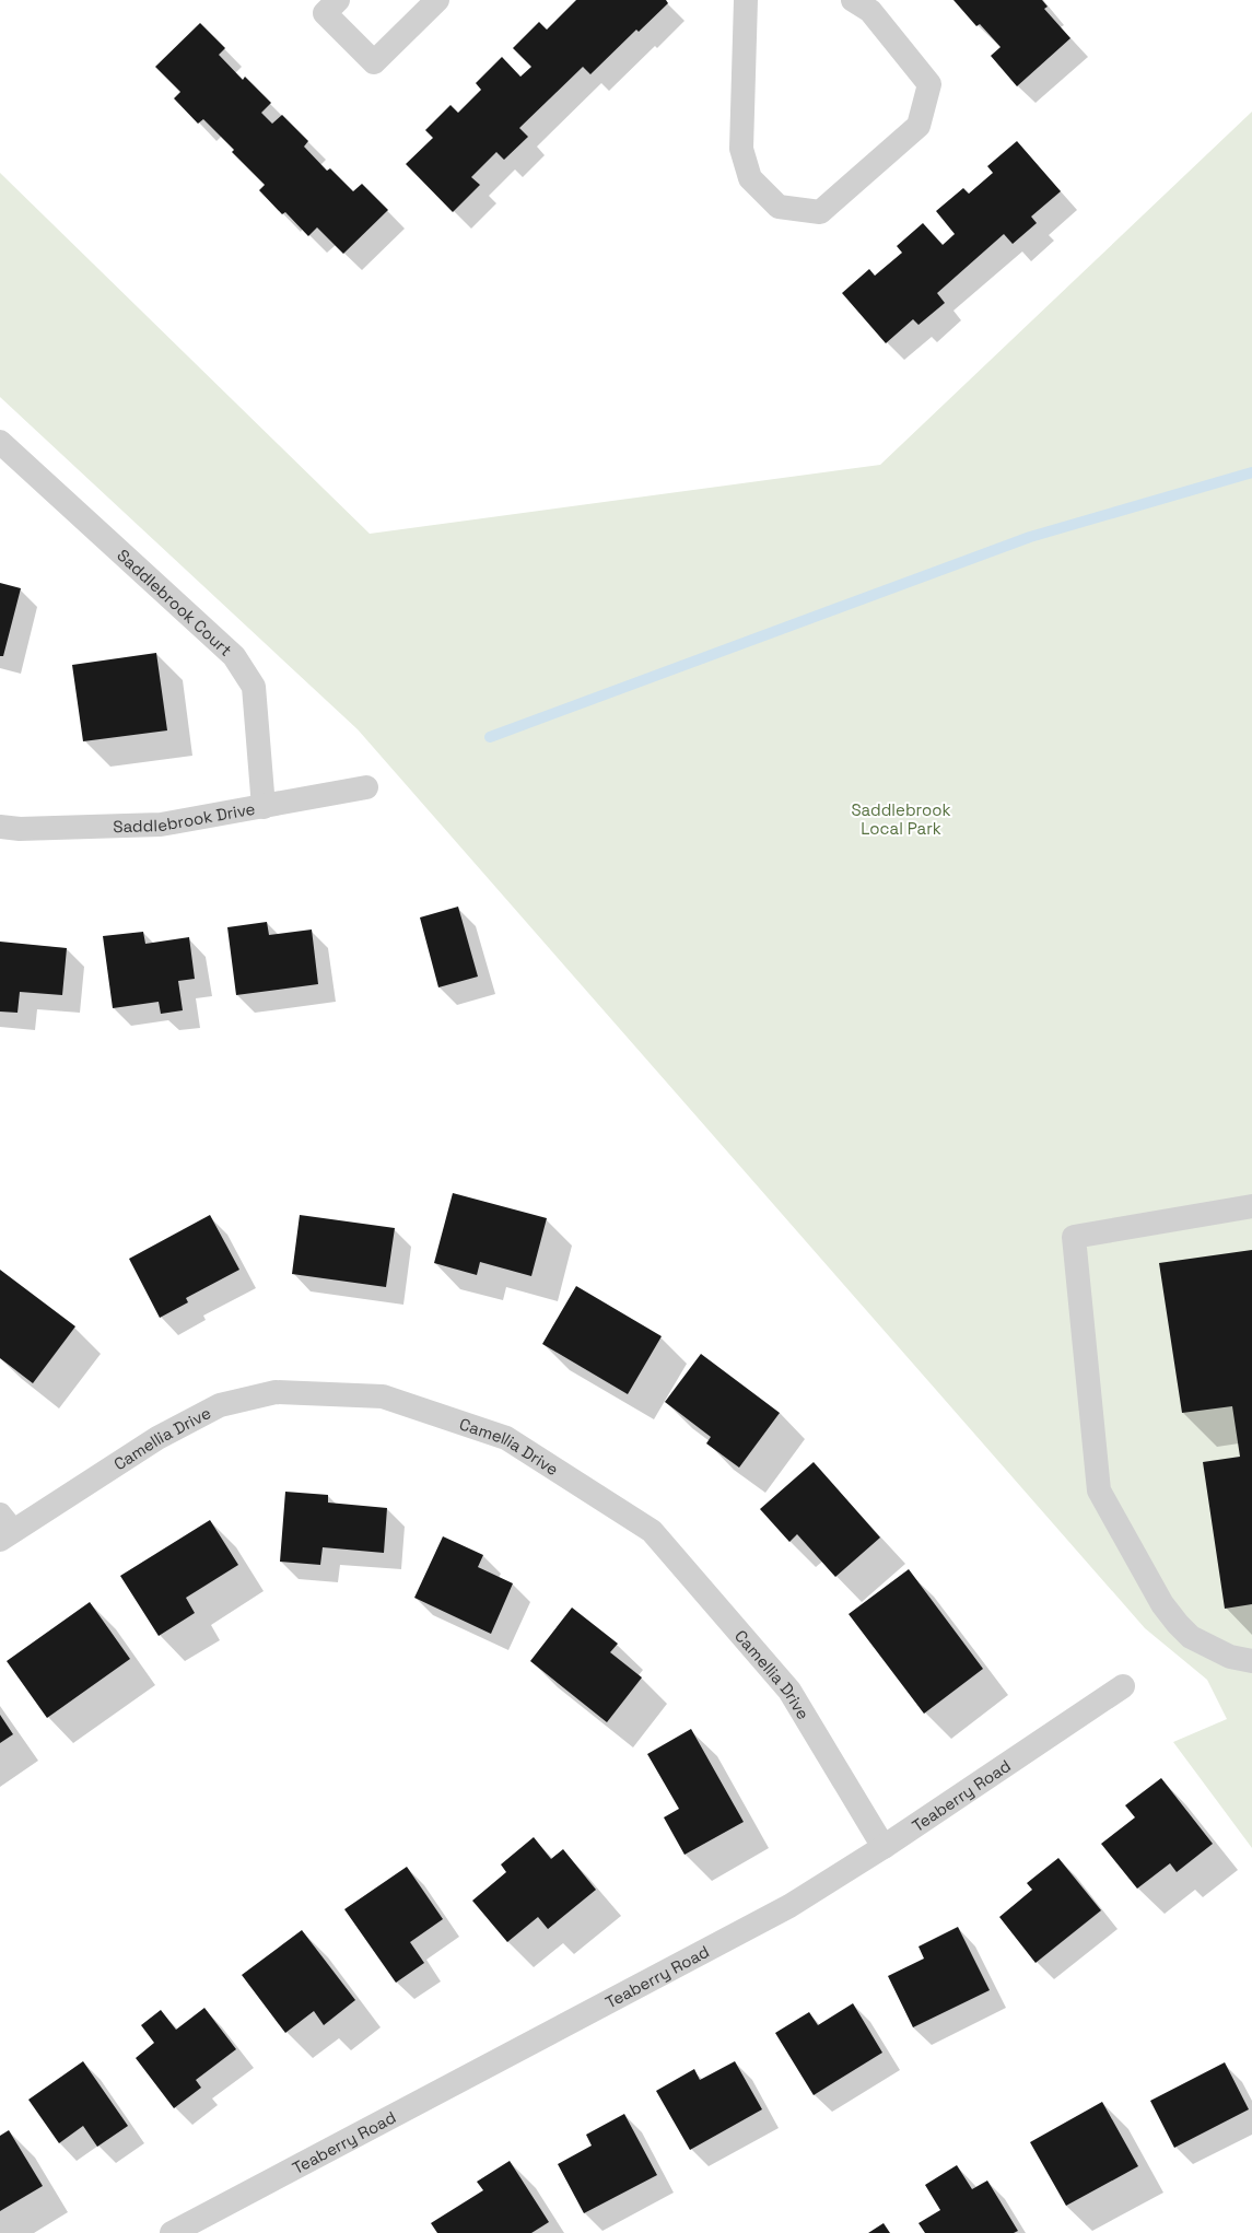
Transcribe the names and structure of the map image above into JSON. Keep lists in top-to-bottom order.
{
  "streets": {
    "street": [
      "Saddlebrook Court",
      "Saddlebrook Drive",
      "Camellia Drive",
      "Teaberry Road"
    ]
  },
  "crossings": [
    ["Saddlebrook Court", "Saddlebrook Drive"],
    ["Camellia Drive", "Teaberry Road"]
  ],
  "parks": ["Saddlebrook Local Park"]
}
